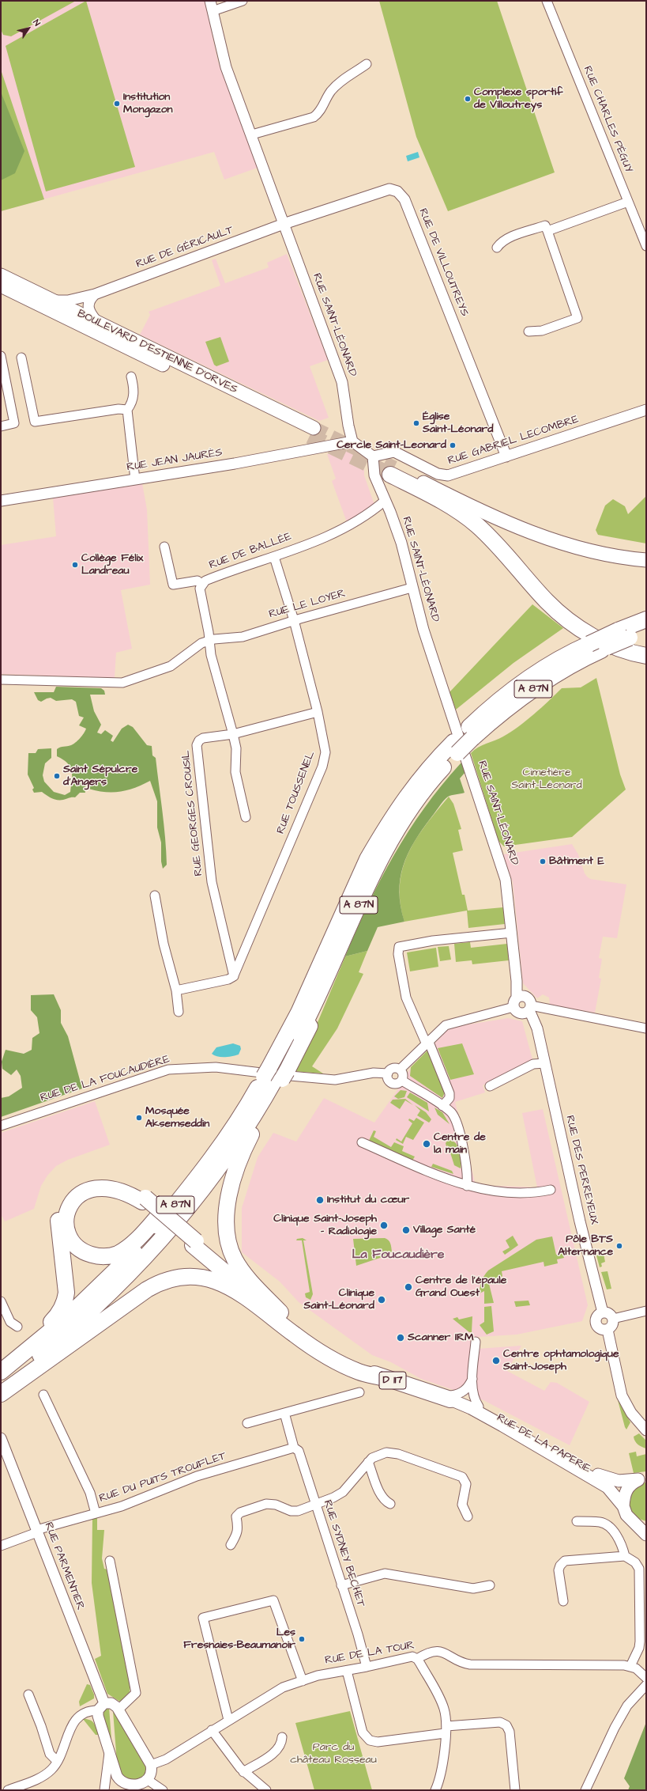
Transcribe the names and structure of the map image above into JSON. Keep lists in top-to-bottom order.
{
  "streets": {
    "highway": ["A 87N", "D 117"],
    "main road": ["BOULEVARD D'ESTIENNE D'ORVES", "RUE DE LA PAPERIE"],
    "street": [
      "RUE CHARLES PÉGUY",
      "RUE DE GÉRICAULT",
      "RUE DE VILLOUTREYS",
      "RUE SAINT-LÉONARD",
      "RUE GABRIEL LECOMBRE",
      "RUE JEAN JAURÈS",
      "RUE DE BALLÉE",
      "RUE LE LOYER",
      "RUE TOUSSENEL",
      "RUE GEORGES CROUSIL",
      "RUE DE LA FOUCAUDIÈRE",
      "RUE DES PERREYEUX",
      "RUE DU PUITS TROUFLET",
      "RUE SYDNEY BECHET",
      "RUE PARMENTIER",
      "RUE DE LA TOUR"
    ]
  },
  "crossings": [
    ["RUE DE GÉRICAULT", "RUE DE VILLOUTREYS"],
    ["RUE DE GÉRICAULT", "RUE SAINT-LÉONARD"],
    ["RUE DE GÉRICAULT", "BOULEVARD D'ESTIENNE D'ORVES"],
    ["RUE DE VILLOUTREYS", "RUE SAINT-LÉONARD"],
    ["RUE DE VILLOUTREYS", "RUE GABRIEL LECOMBRE"],
    ["RUE SAINT-LÉONARD", "RUE GABRIEL LECOMBRE"],
    ["RUE SAINT-LÉONARD", "RUE JEAN JAURÈS"],
    ["RUE SAINT-LÉONARD", "RUE DE BALLÉE"],
    ["RUE SAINT-LÉONARD", "RUE LE LOYER"],
    ["RUE SAINT-LÉONARD", "RUE DE LA FOUCAUDIÈRE"],
    ["RUE DE BALLÉE", "RUE LE LOYER"],
    ["RUE DE BALLÉE", "RUE TOUSSENEL"],
    ["RUE LE LOYER", "RUE TOUSSENEL"],
    ["RUE TOUSSENEL", "RUE GEORGES CROUSIL"],
    ["D 117", "RUE DE LA PAPERIE"],
    ["RUE DU PUITS TROUFLET", "RUE SYDNEY BECHET"],
    ["RUE DU PUITS TROUFLET", "RUE PARMENTIER"],
    ["RUE SYDNEY BECHET", "RUE DE LA TOUR"]
  ],
  "districts": ["La Foucaudière"],
  "parks": ["Cimetière Saint-Léonard", "Parc du château Rosseau"],
  "places": [
    "Complexe sportif de Villoutreys",
    "Institution Mongazon",
    "Église Saint-Léonard",
    "Cercle Saint-Leonard",
    "Collège Félix Landreau",
    "Saint Sépulcre d'Angers",
    "Bâtiment E",
    "Mosquée Aksemseddin",
    "Centre de la main",
    "Institut du cœur",
    "Clinique Saint-Joseph - Radiologie",
    "Village Santé",
    "Pôle BTS Alternance",
    "Centre de l'épaule Grand Ouest",
    "Clinique Saint-Léonard",
    "Scanner IRM",
    "Centre ophtamologique Saint-Joseph",
    "Les Fresnaies-Beaumanoir"
  ],
  "north": "top right"
}
